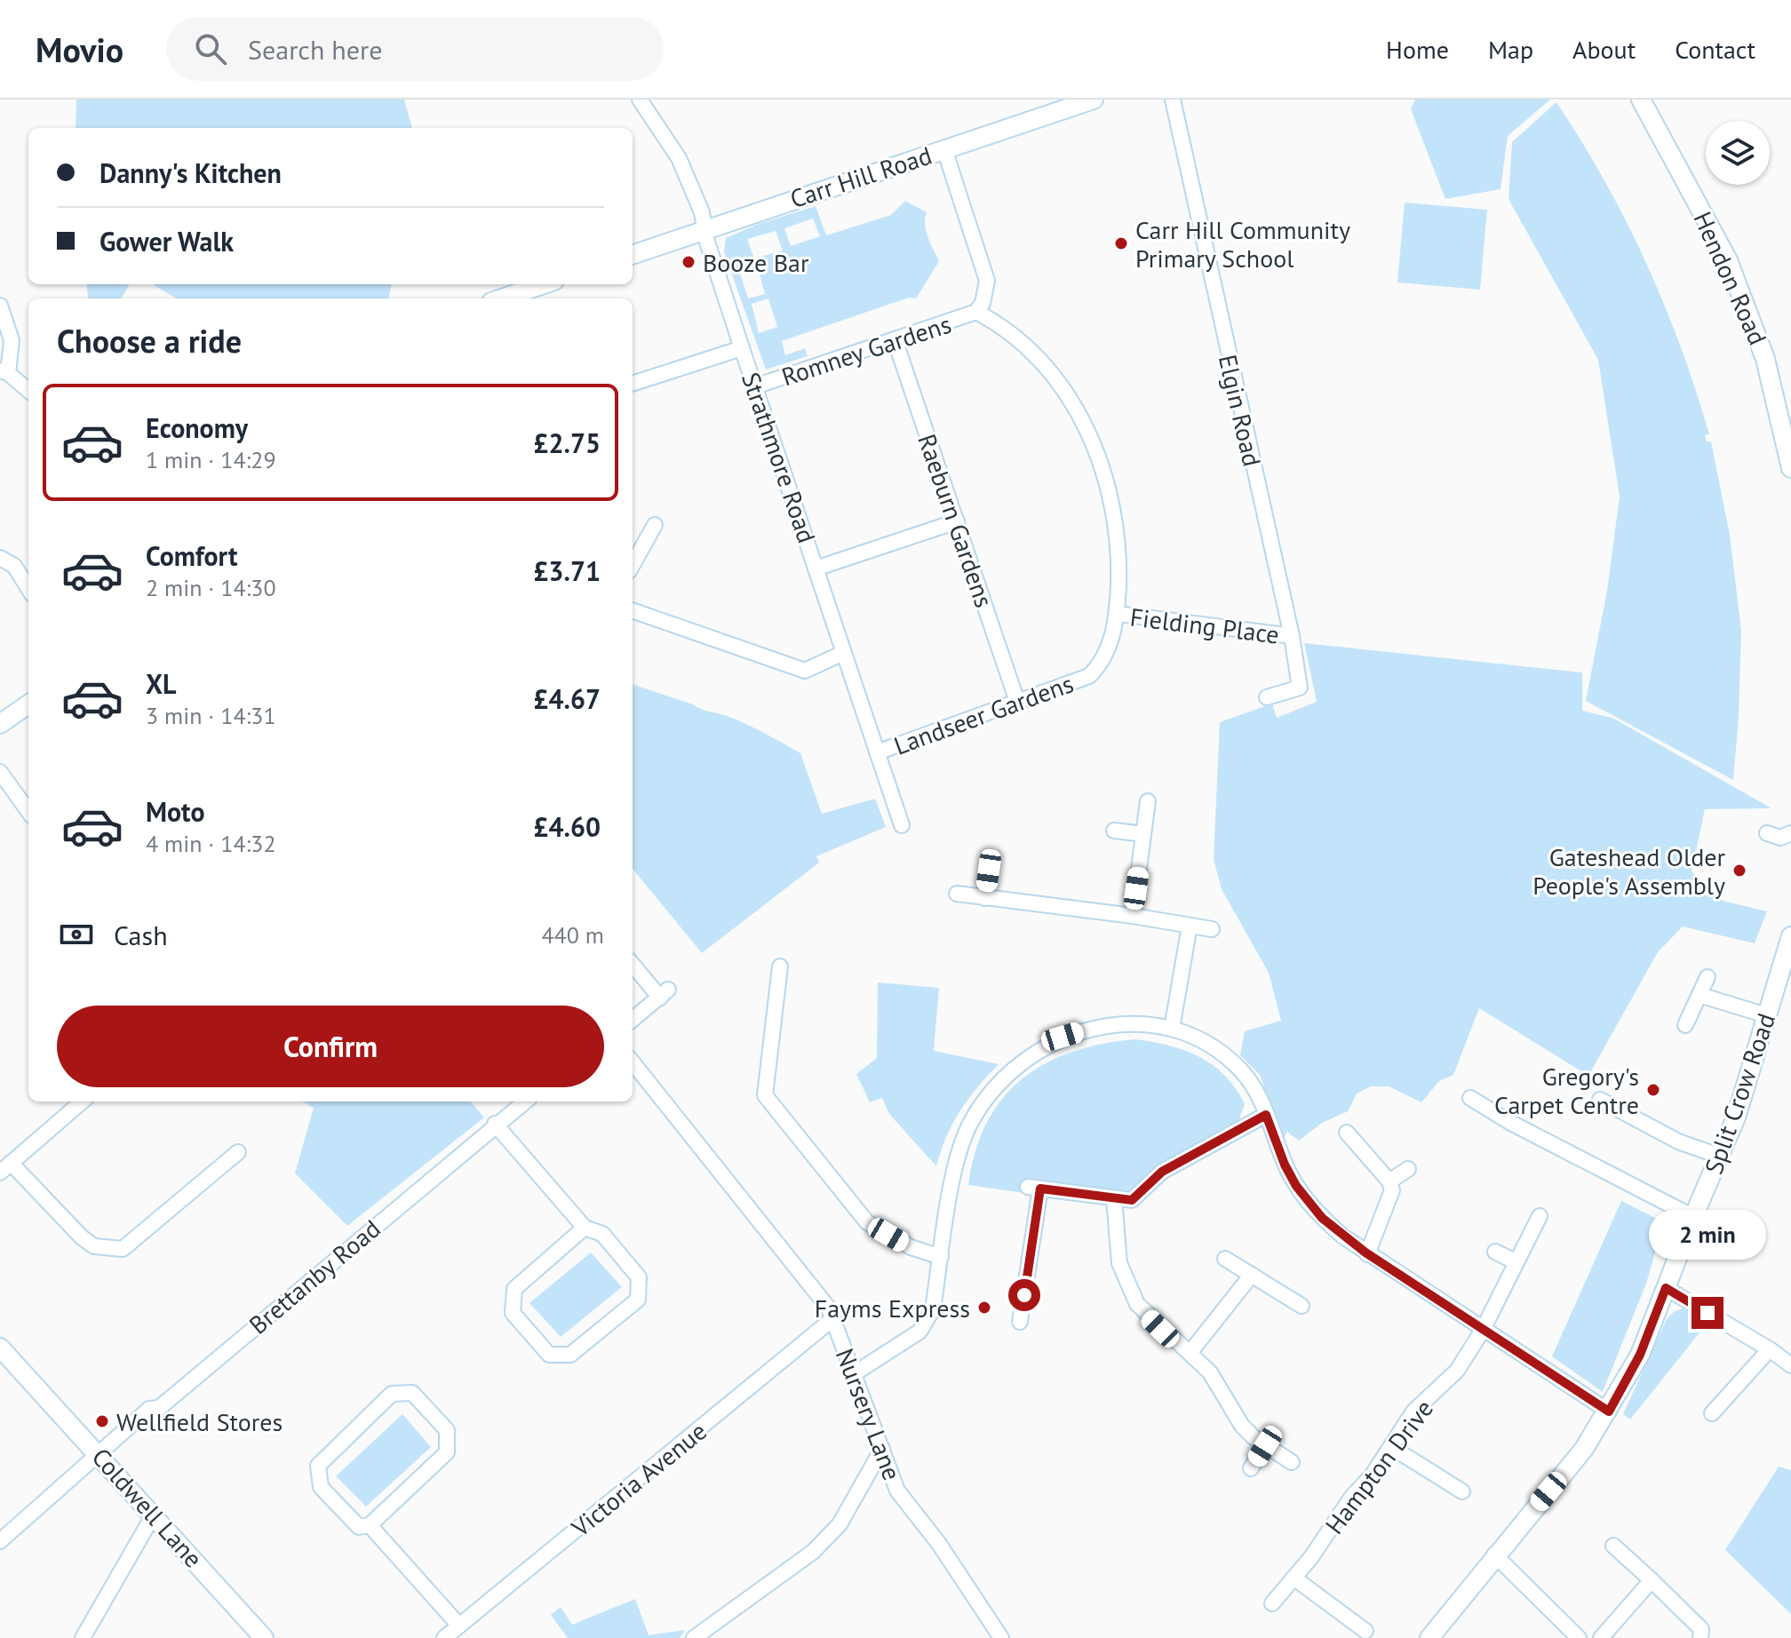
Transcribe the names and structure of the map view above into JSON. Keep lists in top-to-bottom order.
{
  "streets": {
    "street": [
      "Carr Hill Road",
      "Hendon Road",
      "Romney Gardens",
      "Elgin Road",
      "Strathmore Road",
      "Raeburn Gardens",
      "Fielding Place",
      "Landseer Gardens",
      "Split Crow Road",
      "Brettanby Road",
      "Nursery Lane",
      "Hampton Drive",
      "Victoria Avenue",
      "Coldwell Lane"
    ]
  },
  "crossings": [
    ["Carr Hill Road", "Strathmore Road"],
    ["Romney Gardens", "Strathmore Road"],
    ["Romney Gardens", "Raeburn Gardens"],
    ["Elgin Road", "Fielding Place"],
    ["Strathmore Road", "Landseer Gardens"],
    ["Raeburn Gardens", "Landseer Gardens"],
    ["Fielding Place", "Landseer Gardens"],
    ["Brettanby Road", "Coldwell Lane"],
    ["Nursery Lane", "Victoria Avenue"]
  ],
  "places": [
    "Carr Hill Community Primary School",
    "Booze Bar",
    "Gateshead Older People's Assembly",
    "Gregory's Carpet Centre",
    "Fayms Express",
    "Wellfield Stores"
  ],
  "page": {
    "header": "Movio",
    "search": "Search here",
    "nav": [
      "Home",
      "Map",
      "About",
      "Contact"
    ],
    "banner": ["Danny's Kitchen", "Gower Walk"],
    "heading": "Choose a ride",
    "list": [
      {
        "name": "Economy",
        "note": "1 min · 14:29",
        "value": "£2.75"
      },
      {
        "name": "Comfort",
        "note": "2 min · 14:30",
        "value": "£3.71"
      },
      {
        "name": "XL",
        "note": "3 min · 14:31",
        "value": "£4.67"
      },
      {
        "name": "Moto",
        "note": "4 min · 14:32",
        "value": "£4.60"
      }
    ],
    "pay": ["Cash", "440 m"],
    "buttons": "Confirm",
    "bubble": "2 min"
  }
}
